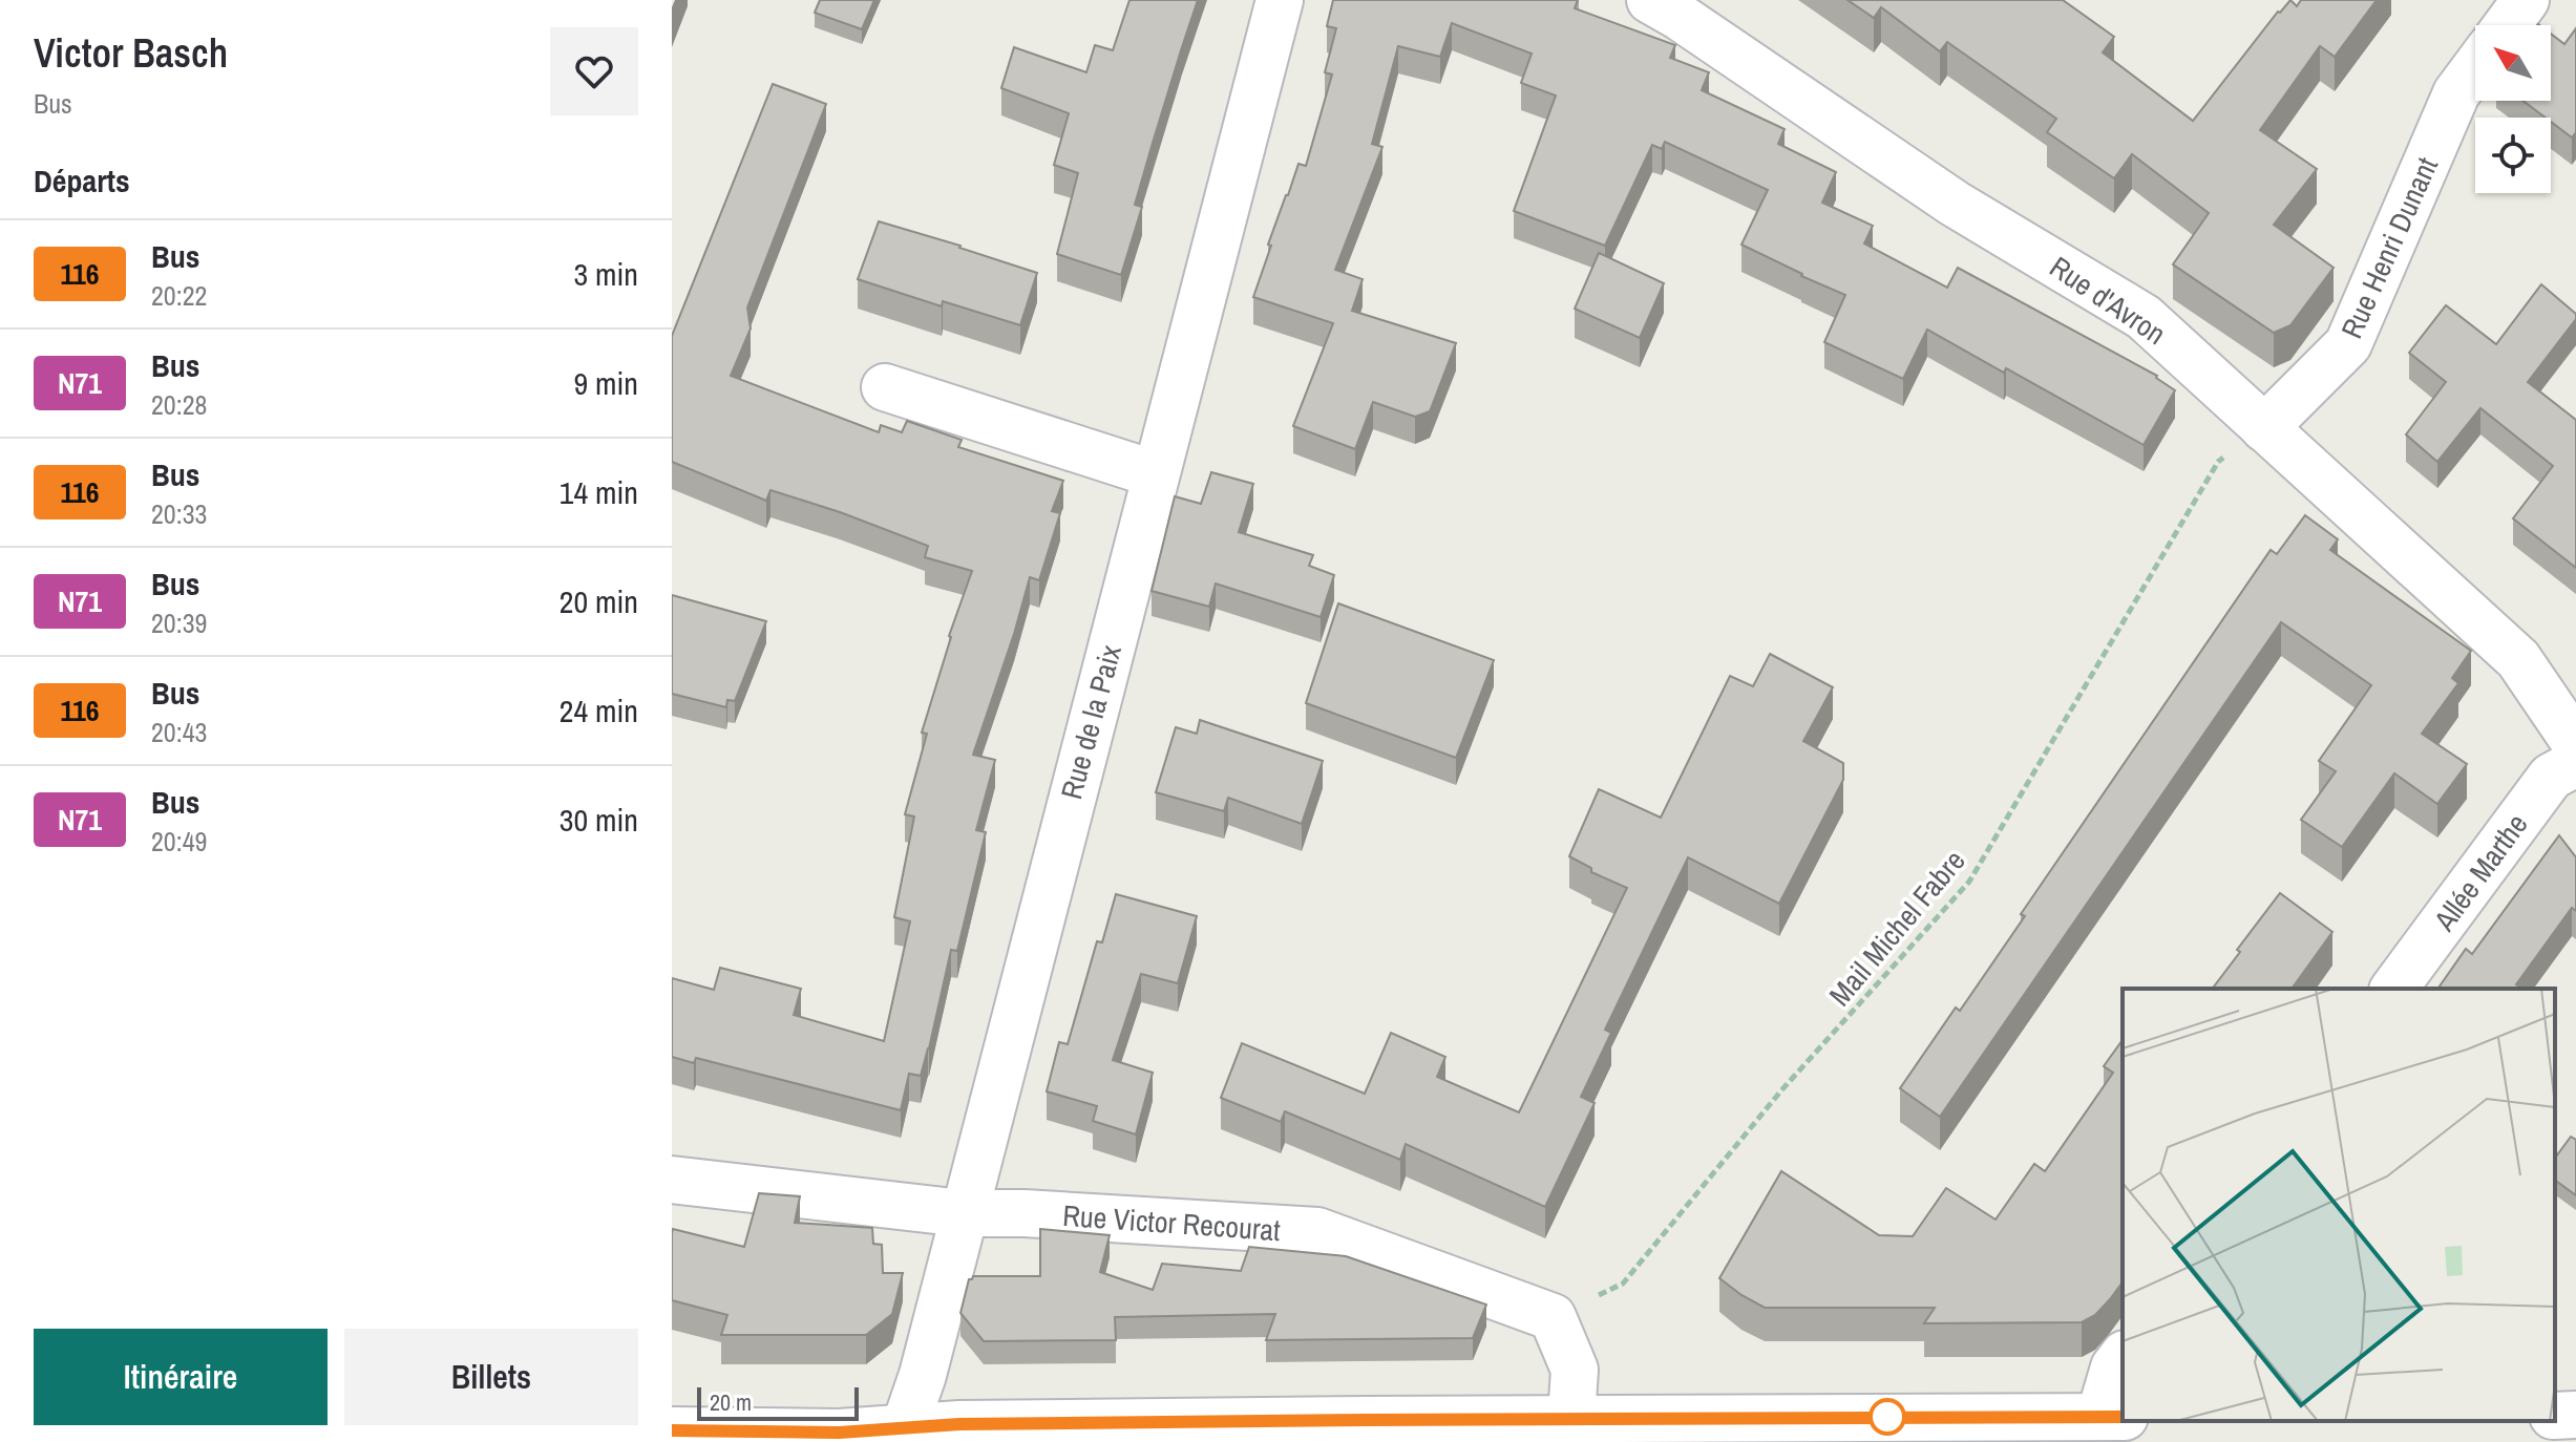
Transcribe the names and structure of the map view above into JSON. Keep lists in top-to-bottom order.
{
  "streets": {
    "street": [
      "Rue Henri Dunant",
      "Rue d'Avron",
      "Rue de la Paix",
      "Allée Marthe",
      "Rue Victor Recourat"
    ],
    "path": ["Mail Michel Fabre"]
  },
  "crossings": [
    ["Rue Henri Dunant", "Rue d'Avron"],
    ["Rue Henri Dunant", "Mail Michel Fabre"],
    ["Rue d'Avron", "Mail Michel Fabre"],
    ["Rue de la Paix", "Rue Victor Recourat"],
    ["Mail Michel Fabre", "Rue Victor Recourat"]
  ],
  "lines": ["bus line 116"],
  "scale_bar": "20 m",
  "north": "top left",
  "page": {
    "heading": [
      ["Victor Basch", "Bus"],
      "Départs"
    ],
    "list": [
      {
        "mark": "116",
        "name": "Bus",
        "note": "20:22",
        "value": "3 min"
      },
      {
        "mark": "N71",
        "name": "Bus",
        "note": "20:28",
        "value": "9 min"
      },
      {
        "mark": "116",
        "name": "Bus",
        "note": "20:33",
        "value": "14 min"
      },
      {
        "mark": "N71",
        "name": "Bus",
        "note": "20:39",
        "value": "20 min"
      },
      {
        "mark": "116",
        "name": "Bus",
        "note": "20:43",
        "value": "24 min"
      },
      {
        "mark": "N71",
        "name": "Bus",
        "note": "20:49",
        "value": "30 min"
      }
    ],
    "buttons": ["Itinéraire", "Billets"],
    "scale": "20 m"
  }
}
